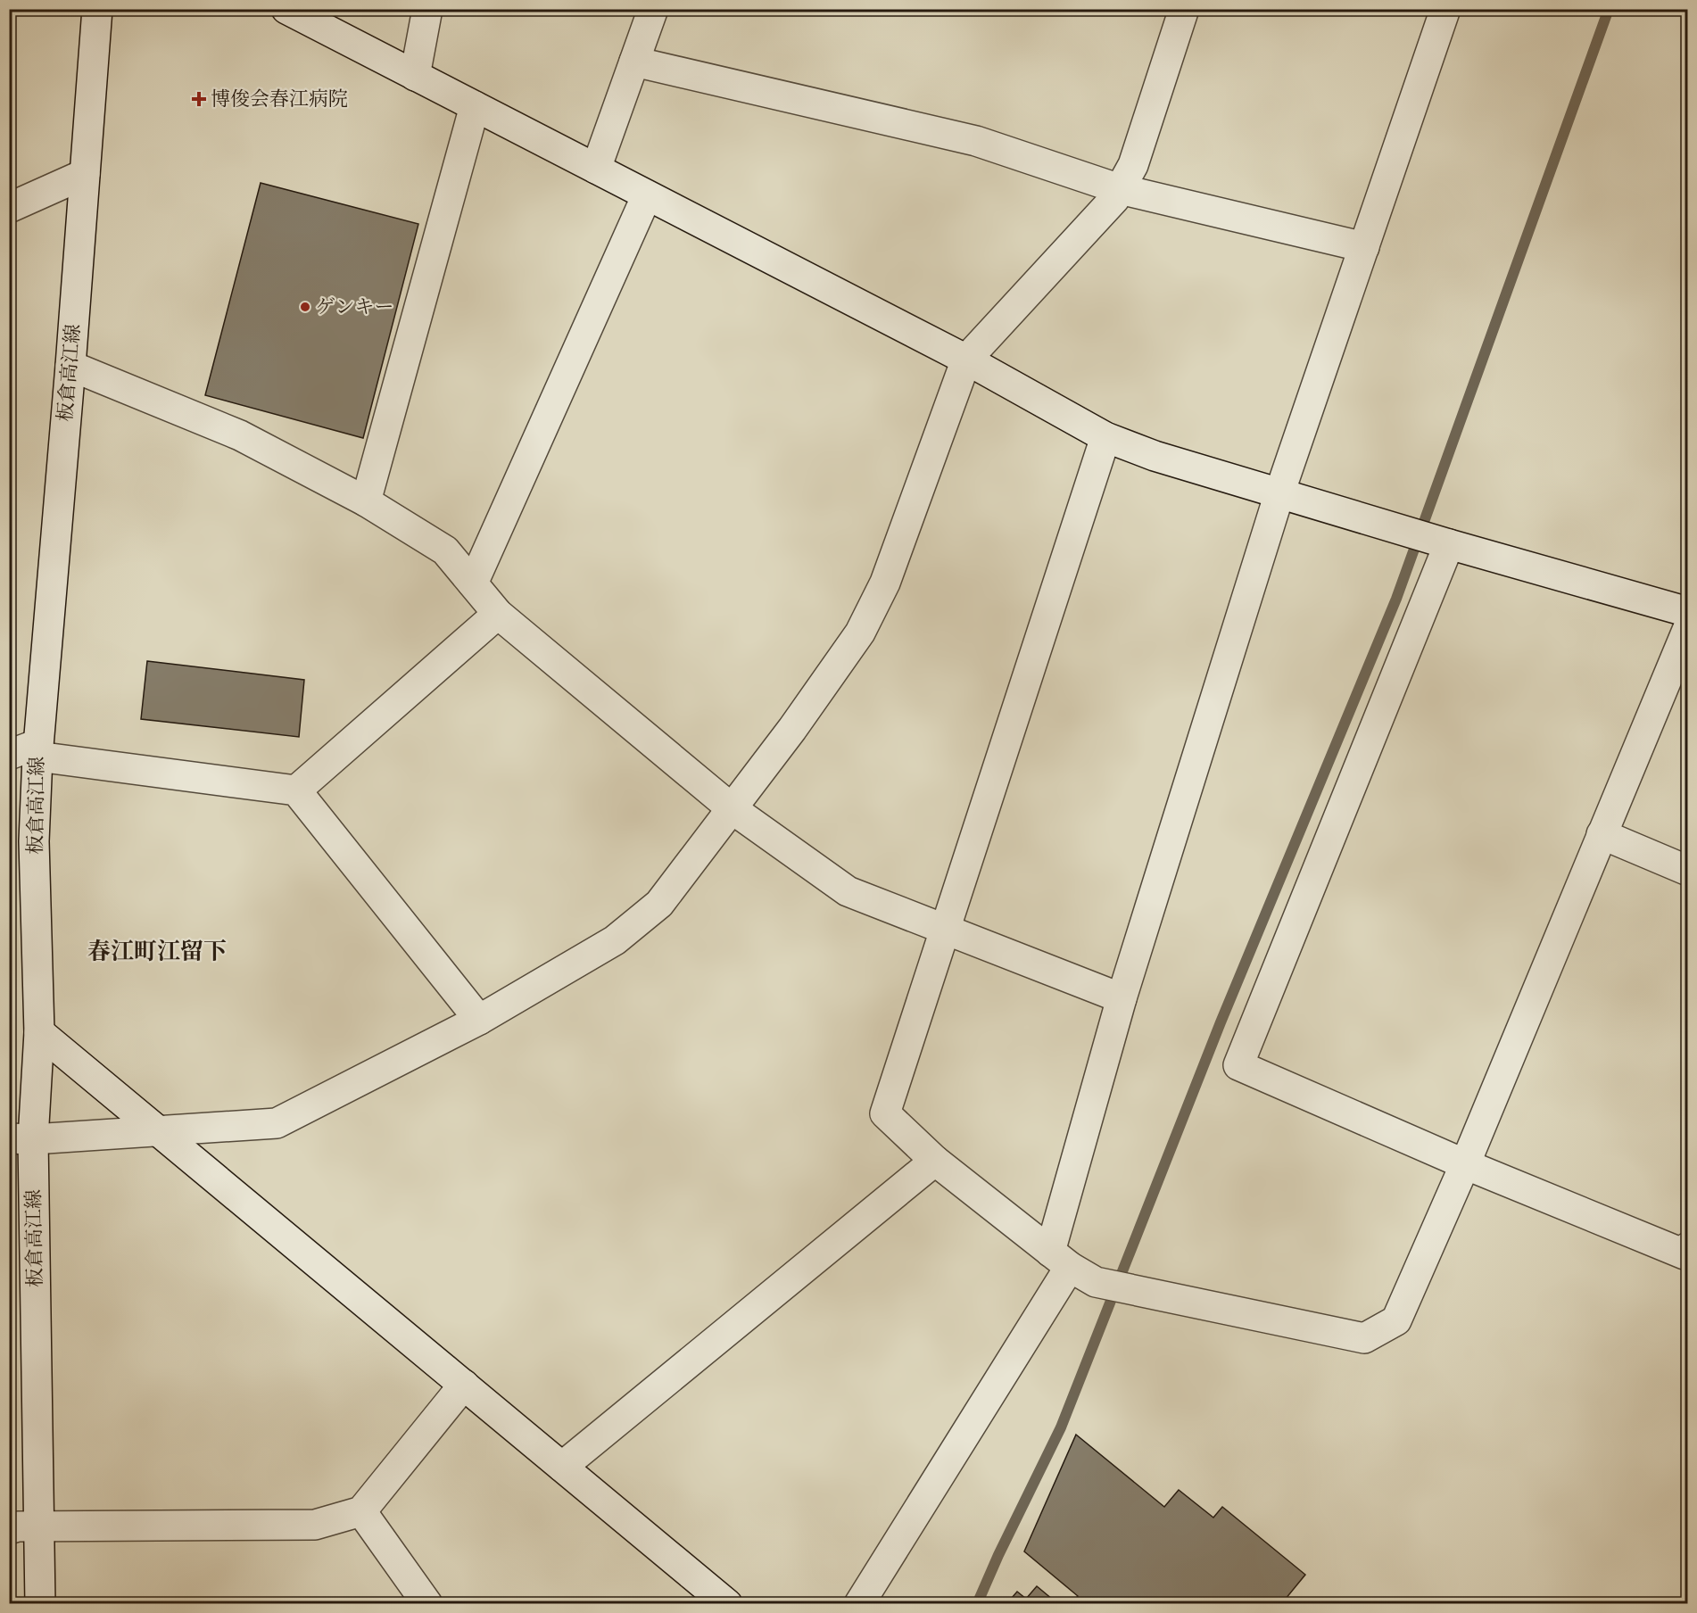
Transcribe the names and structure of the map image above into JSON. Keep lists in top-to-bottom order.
{
  "streets": {
    "street": ["板倉高江線"]
  },
  "districts": ["春江町江留下"],
  "places": {
    "health": ["博俊会春江病院"],
    "other": ["ゲンキー"]
  }
}
